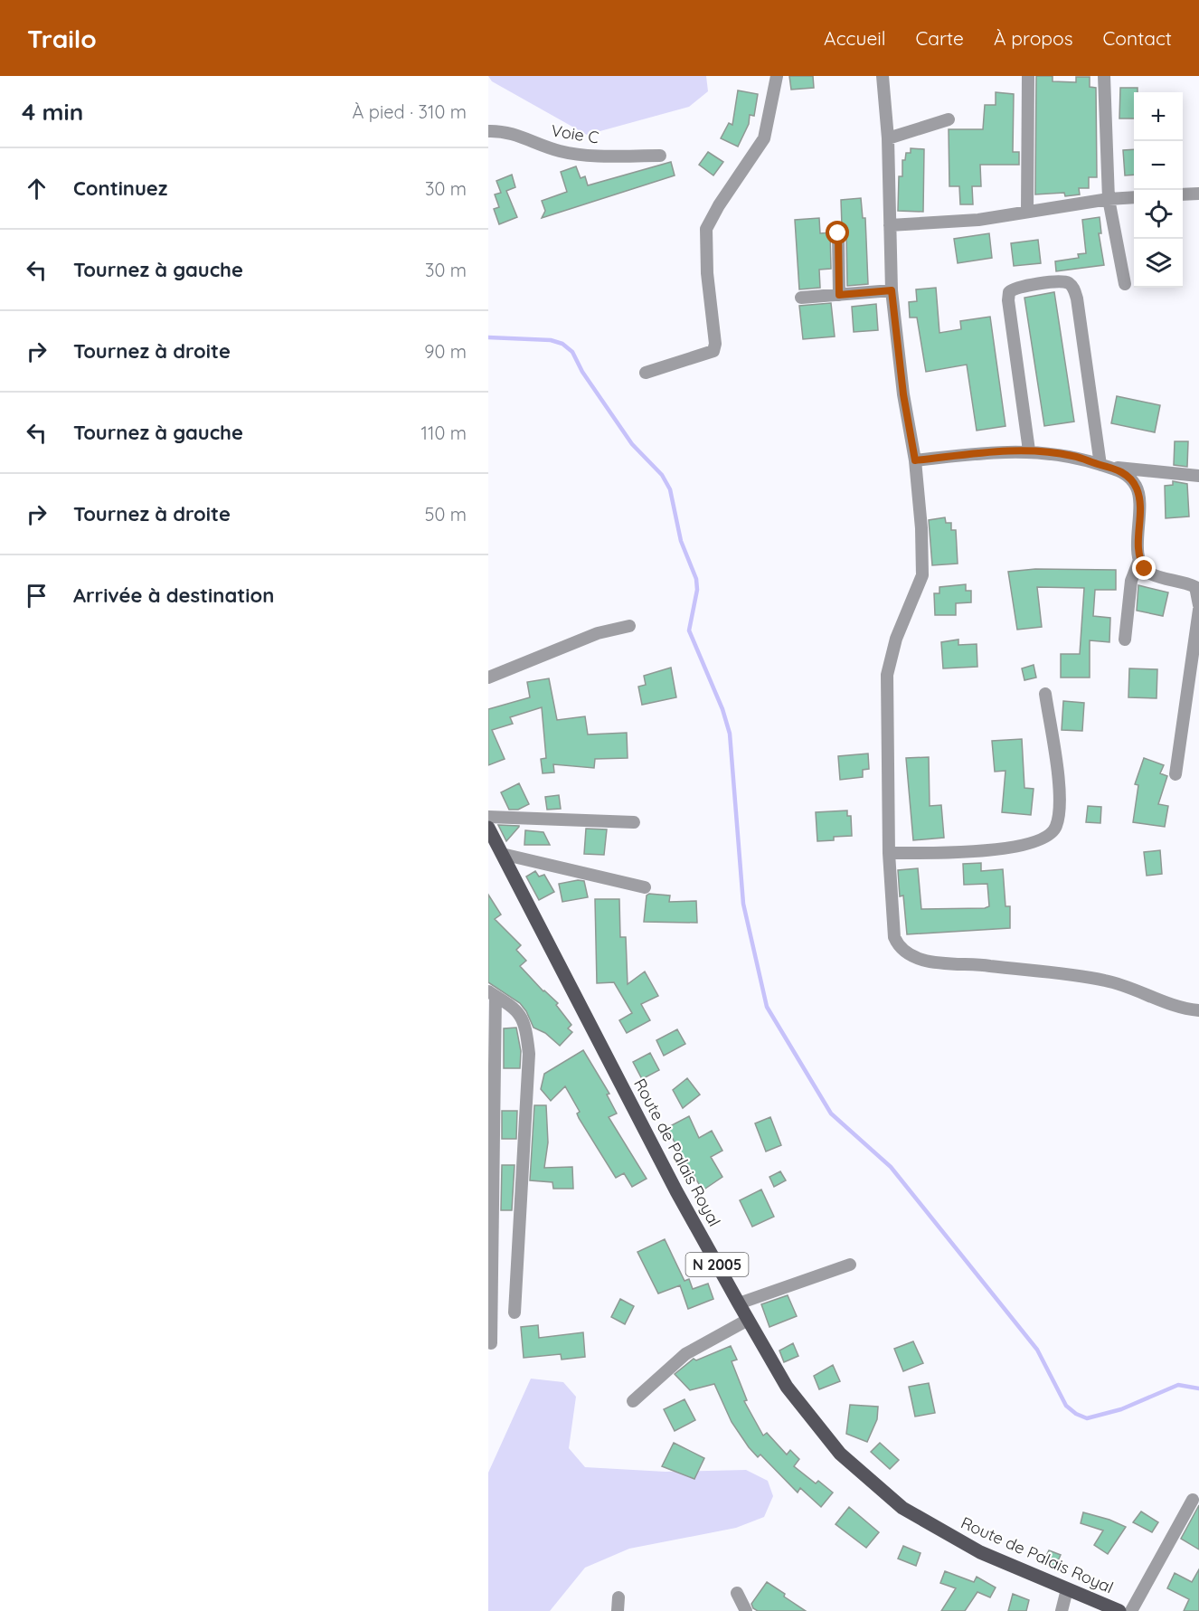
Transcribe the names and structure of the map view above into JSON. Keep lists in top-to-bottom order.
{
  "streets": {
    "main road": ["Route de Palais Royal", "N 2005"],
    "street": ["Voie C"]
  },
  "page": {
    "header": "Trailo",
    "nav": [
      "Accueil",
      "Carte",
      "À propos",
      "Contact"
    ],
    "heading": ["4 min", "À pied · 310 m"],
    "map_buttons": ["+", "−"],
    "list": [
      ["Continuez", "30 m"],
      ["Tournez à gauche", "30 m"],
      ["Tournez à droite", "90 m"],
      ["Tournez à gauche", "110 m"],
      ["Tournez à droite", "50 m"],
      "Arrivée à destination"
    ]
  }
}
